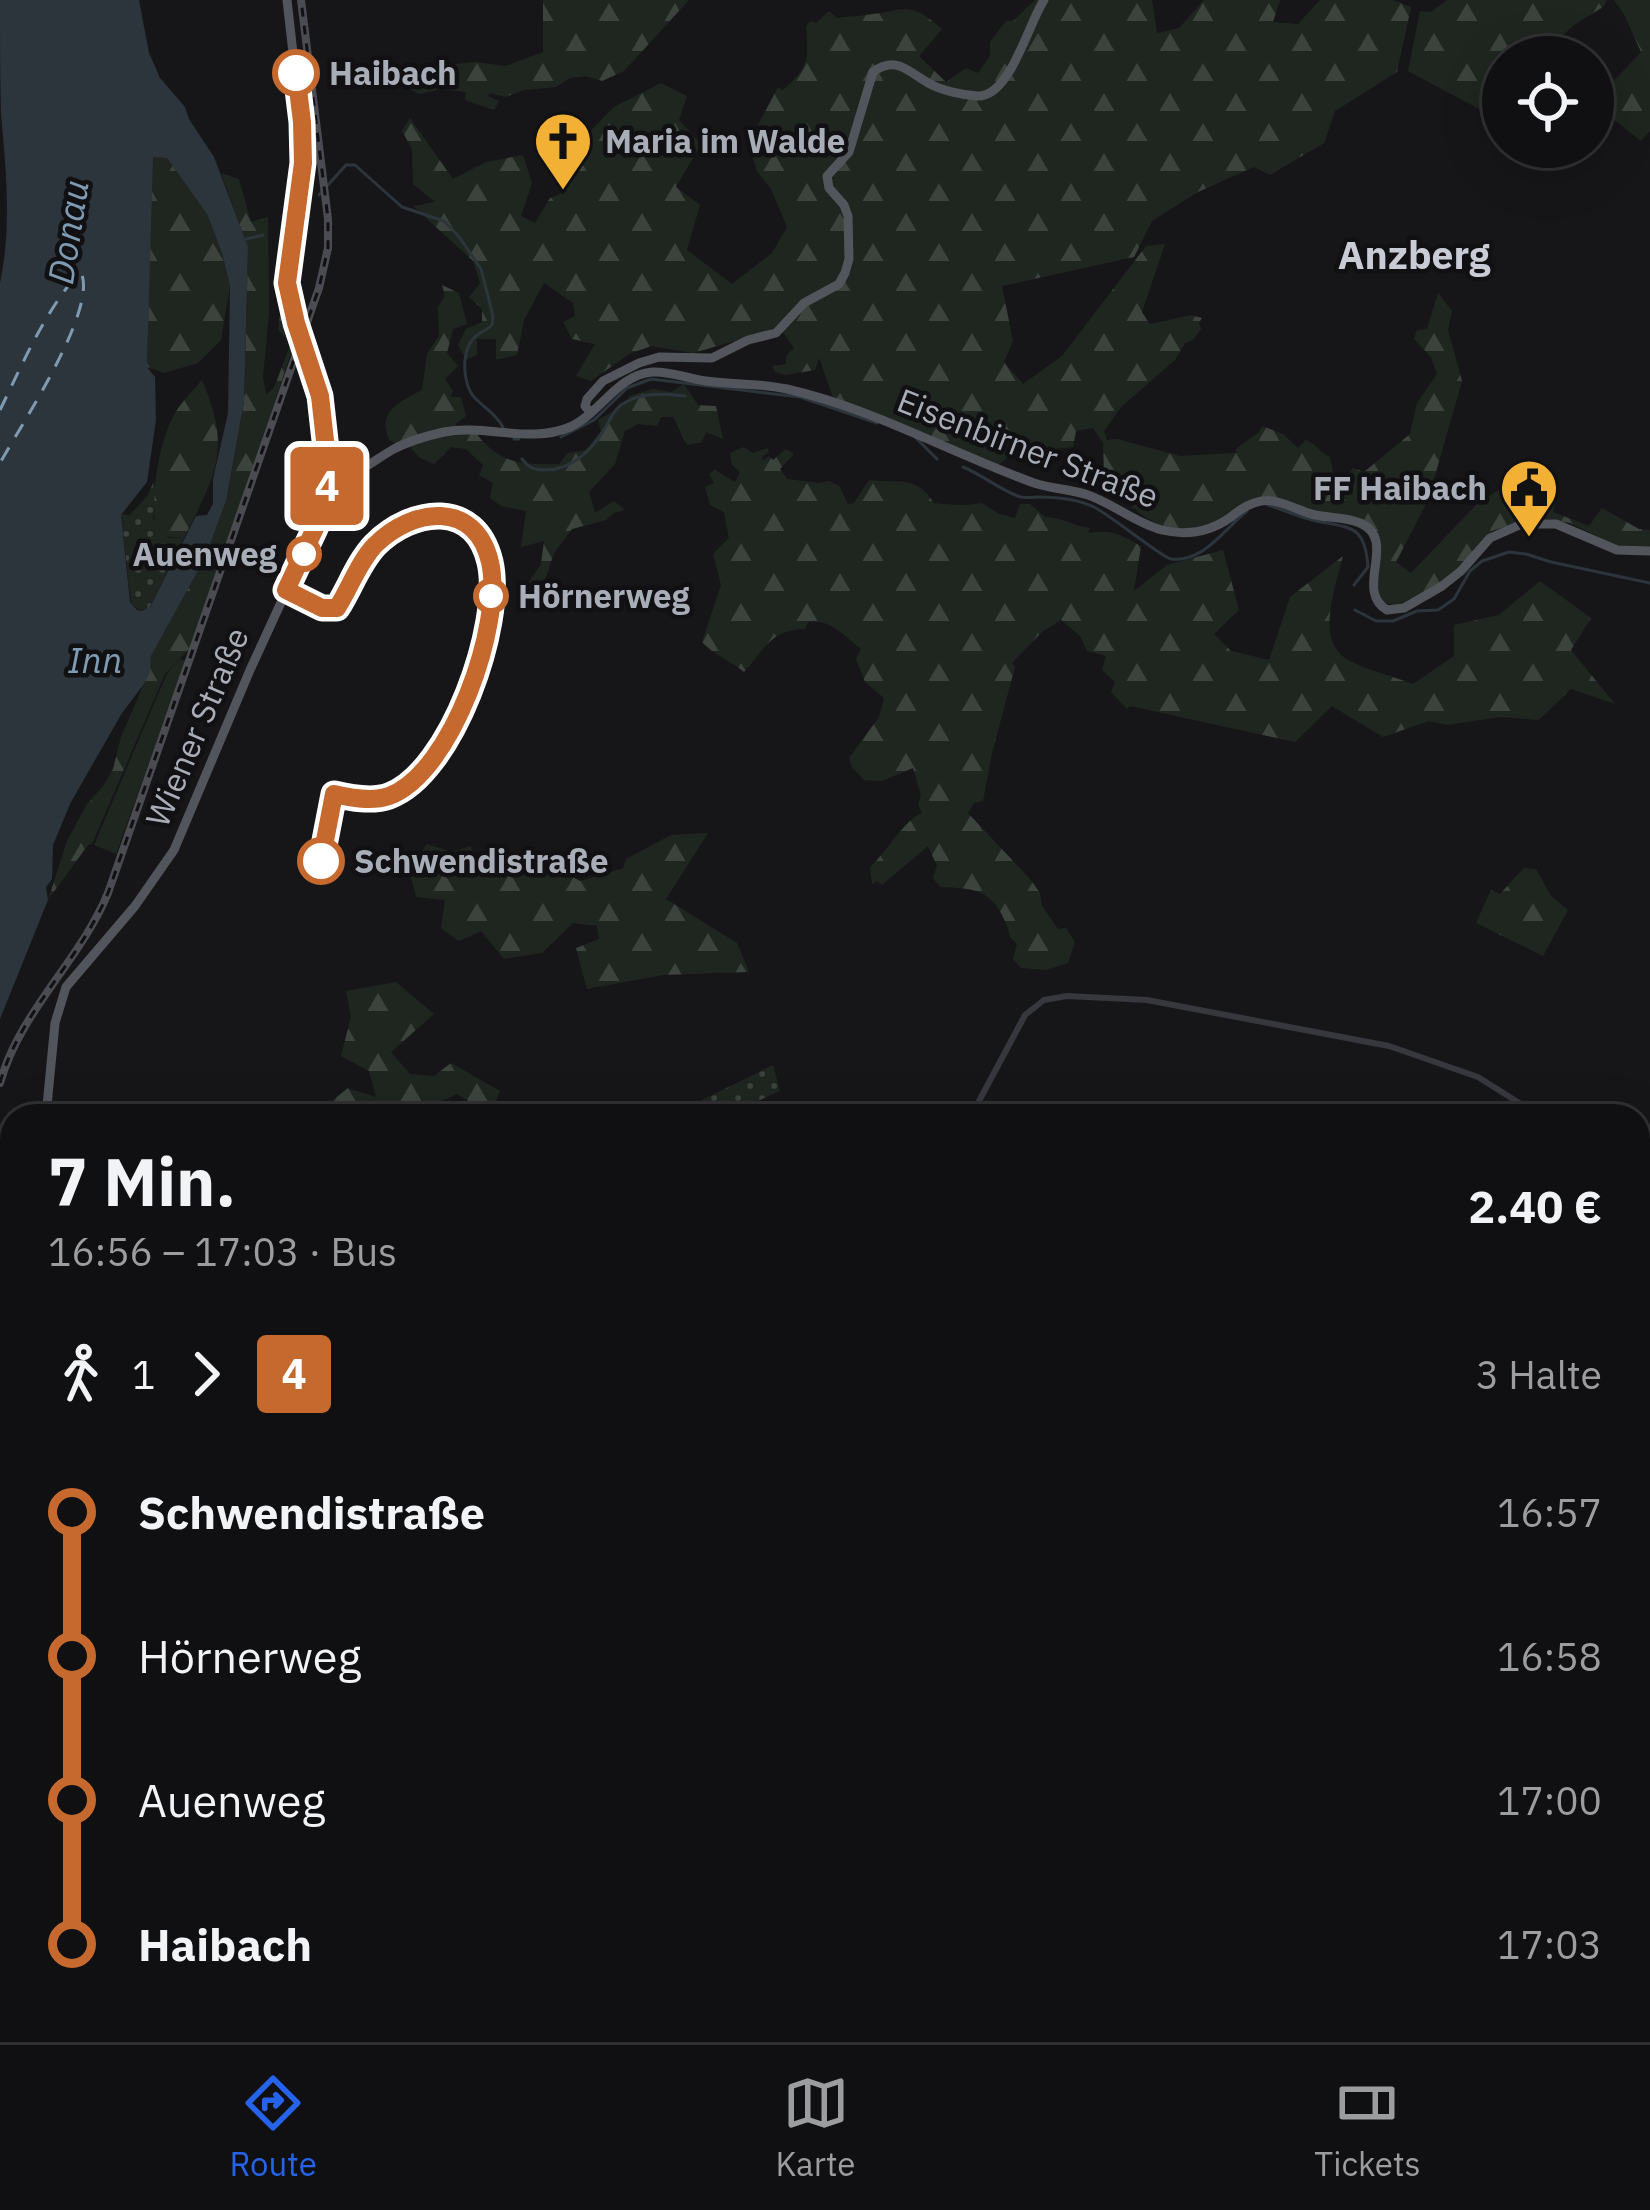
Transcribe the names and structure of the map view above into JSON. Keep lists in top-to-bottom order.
{
  "streets": {
    "main road": ["Eisenbirner Straße", "Wiener Straße"]
  },
  "crossings": [
    ["Eisenbirner Straße", "Wiener Straße"]
  ],
  "districts": ["Anzberg"],
  "water": ["Donau", "Inn"],
  "places": {
    "other": [
      "Haibach",
      "Auenweg",
      "Hörnerweg",
      "Schwendistraße"
    ],
    "church": ["Maria im Walde"],
    "public building": ["FF Haibach"]
  },
  "lines": ["bus line 4"],
  "page": {
    "on_map": "4",
    "heading": ["7 Min.", "16:56 – 17:03 · Bus", "2.40 €"],
    "legs": ["1", "4", "3 Halte"],
    "list": [
      {
        "name": "Schwendistraße",
        "value": "16:57"
      },
      {
        "name": "Hörnerweg",
        "value": "16:58"
      },
      {
        "name": "Auenweg",
        "value": "17:00"
      },
      {
        "name": "Haibach",
        "value": "17:03"
      }
    ],
    "tabs": ["Route", "Karte", "Tickets"]
  }
}
